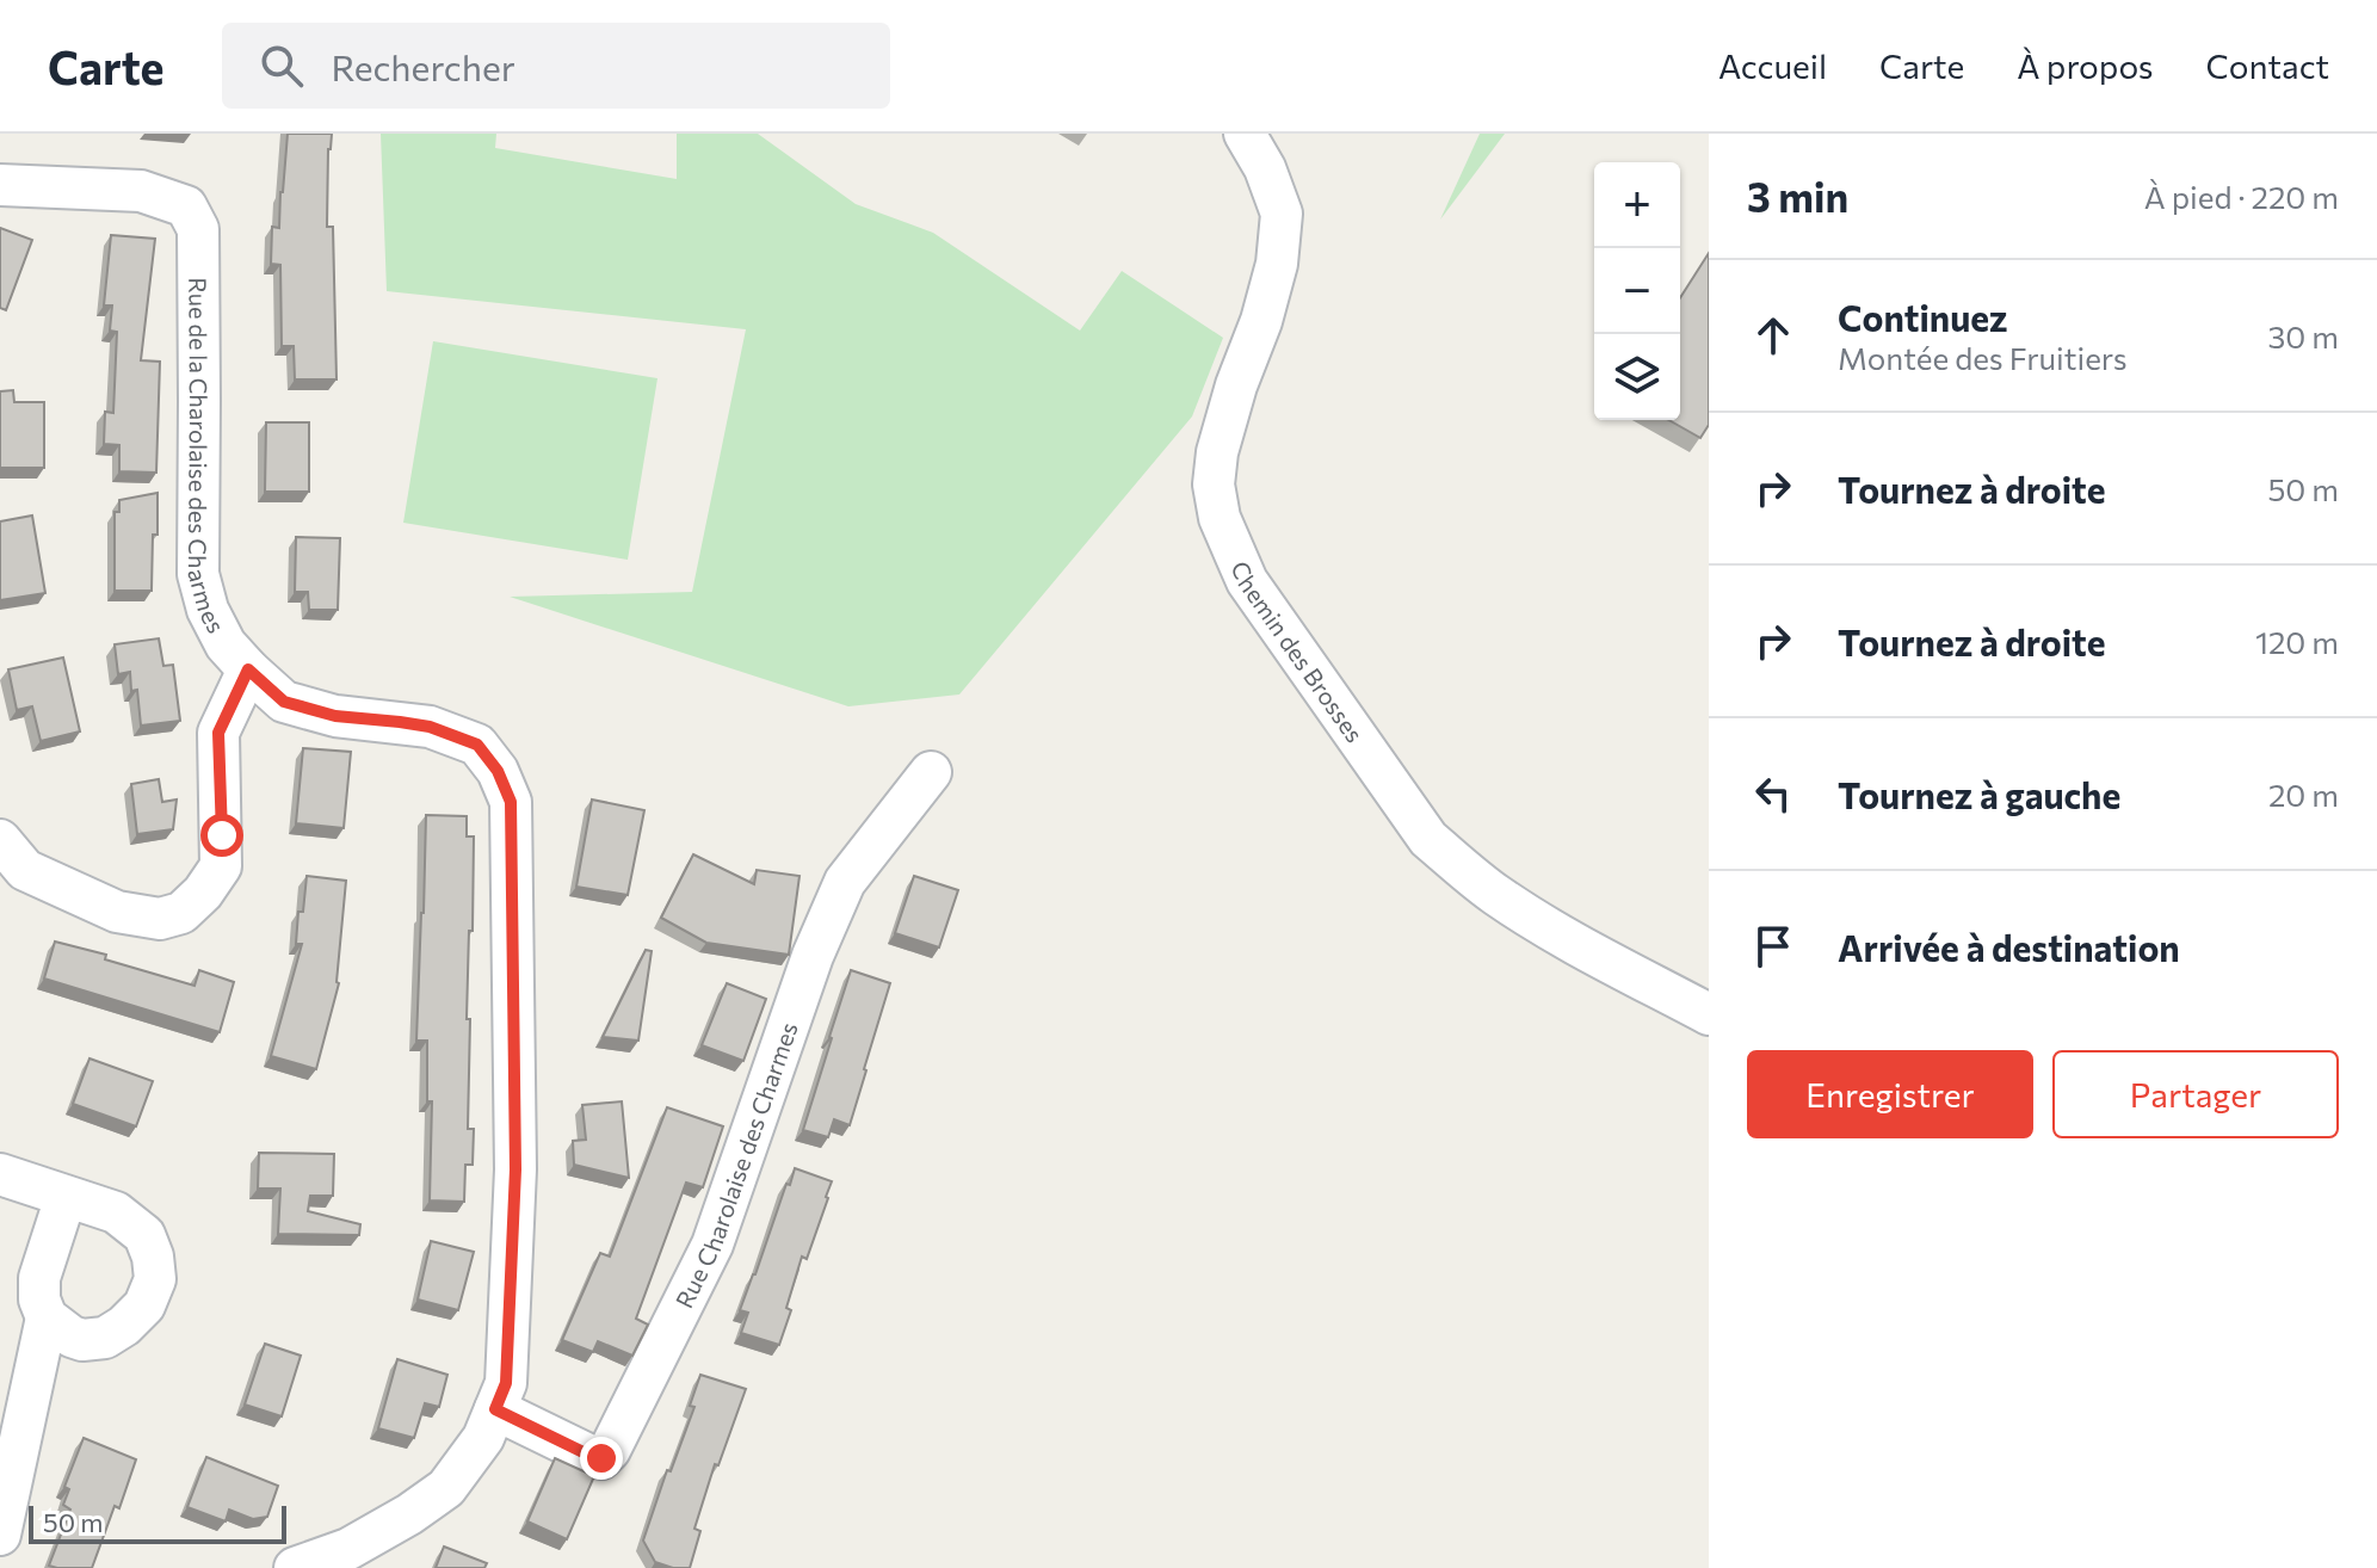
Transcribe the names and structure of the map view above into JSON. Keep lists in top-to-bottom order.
{
  "streets": {
    "street": ["Rue de la Charolaise des Charmes", "Chemin des Brosses", "Rue Charolaise des Charmes"]
  },
  "crossings": [
    ["Rue de la Charolaise des Charmes", "Rue Charolaise des Charmes"]
  ],
  "scale_bar": "50 m",
  "page": {
    "header": "Carte",
    "search": "Rechercher",
    "nav": [
      "Accueil",
      "Carte",
      "À propos",
      "Contact"
    ],
    "heading": ["3 min", "À pied · 220 m"],
    "map_buttons": ["+", "−"],
    "list": [
      ["Continuez", "Montée des Fruitiers", "30 m"],
      ["Tournez à droite", "50 m"],
      ["Tournez à droite", "120 m"],
      ["Tournez à gauche", "20 m"],
      "Arrivée à destination"
    ],
    "buttons": ["Enregistrer", "Partager"],
    "scale": "50 m"
  }
}
